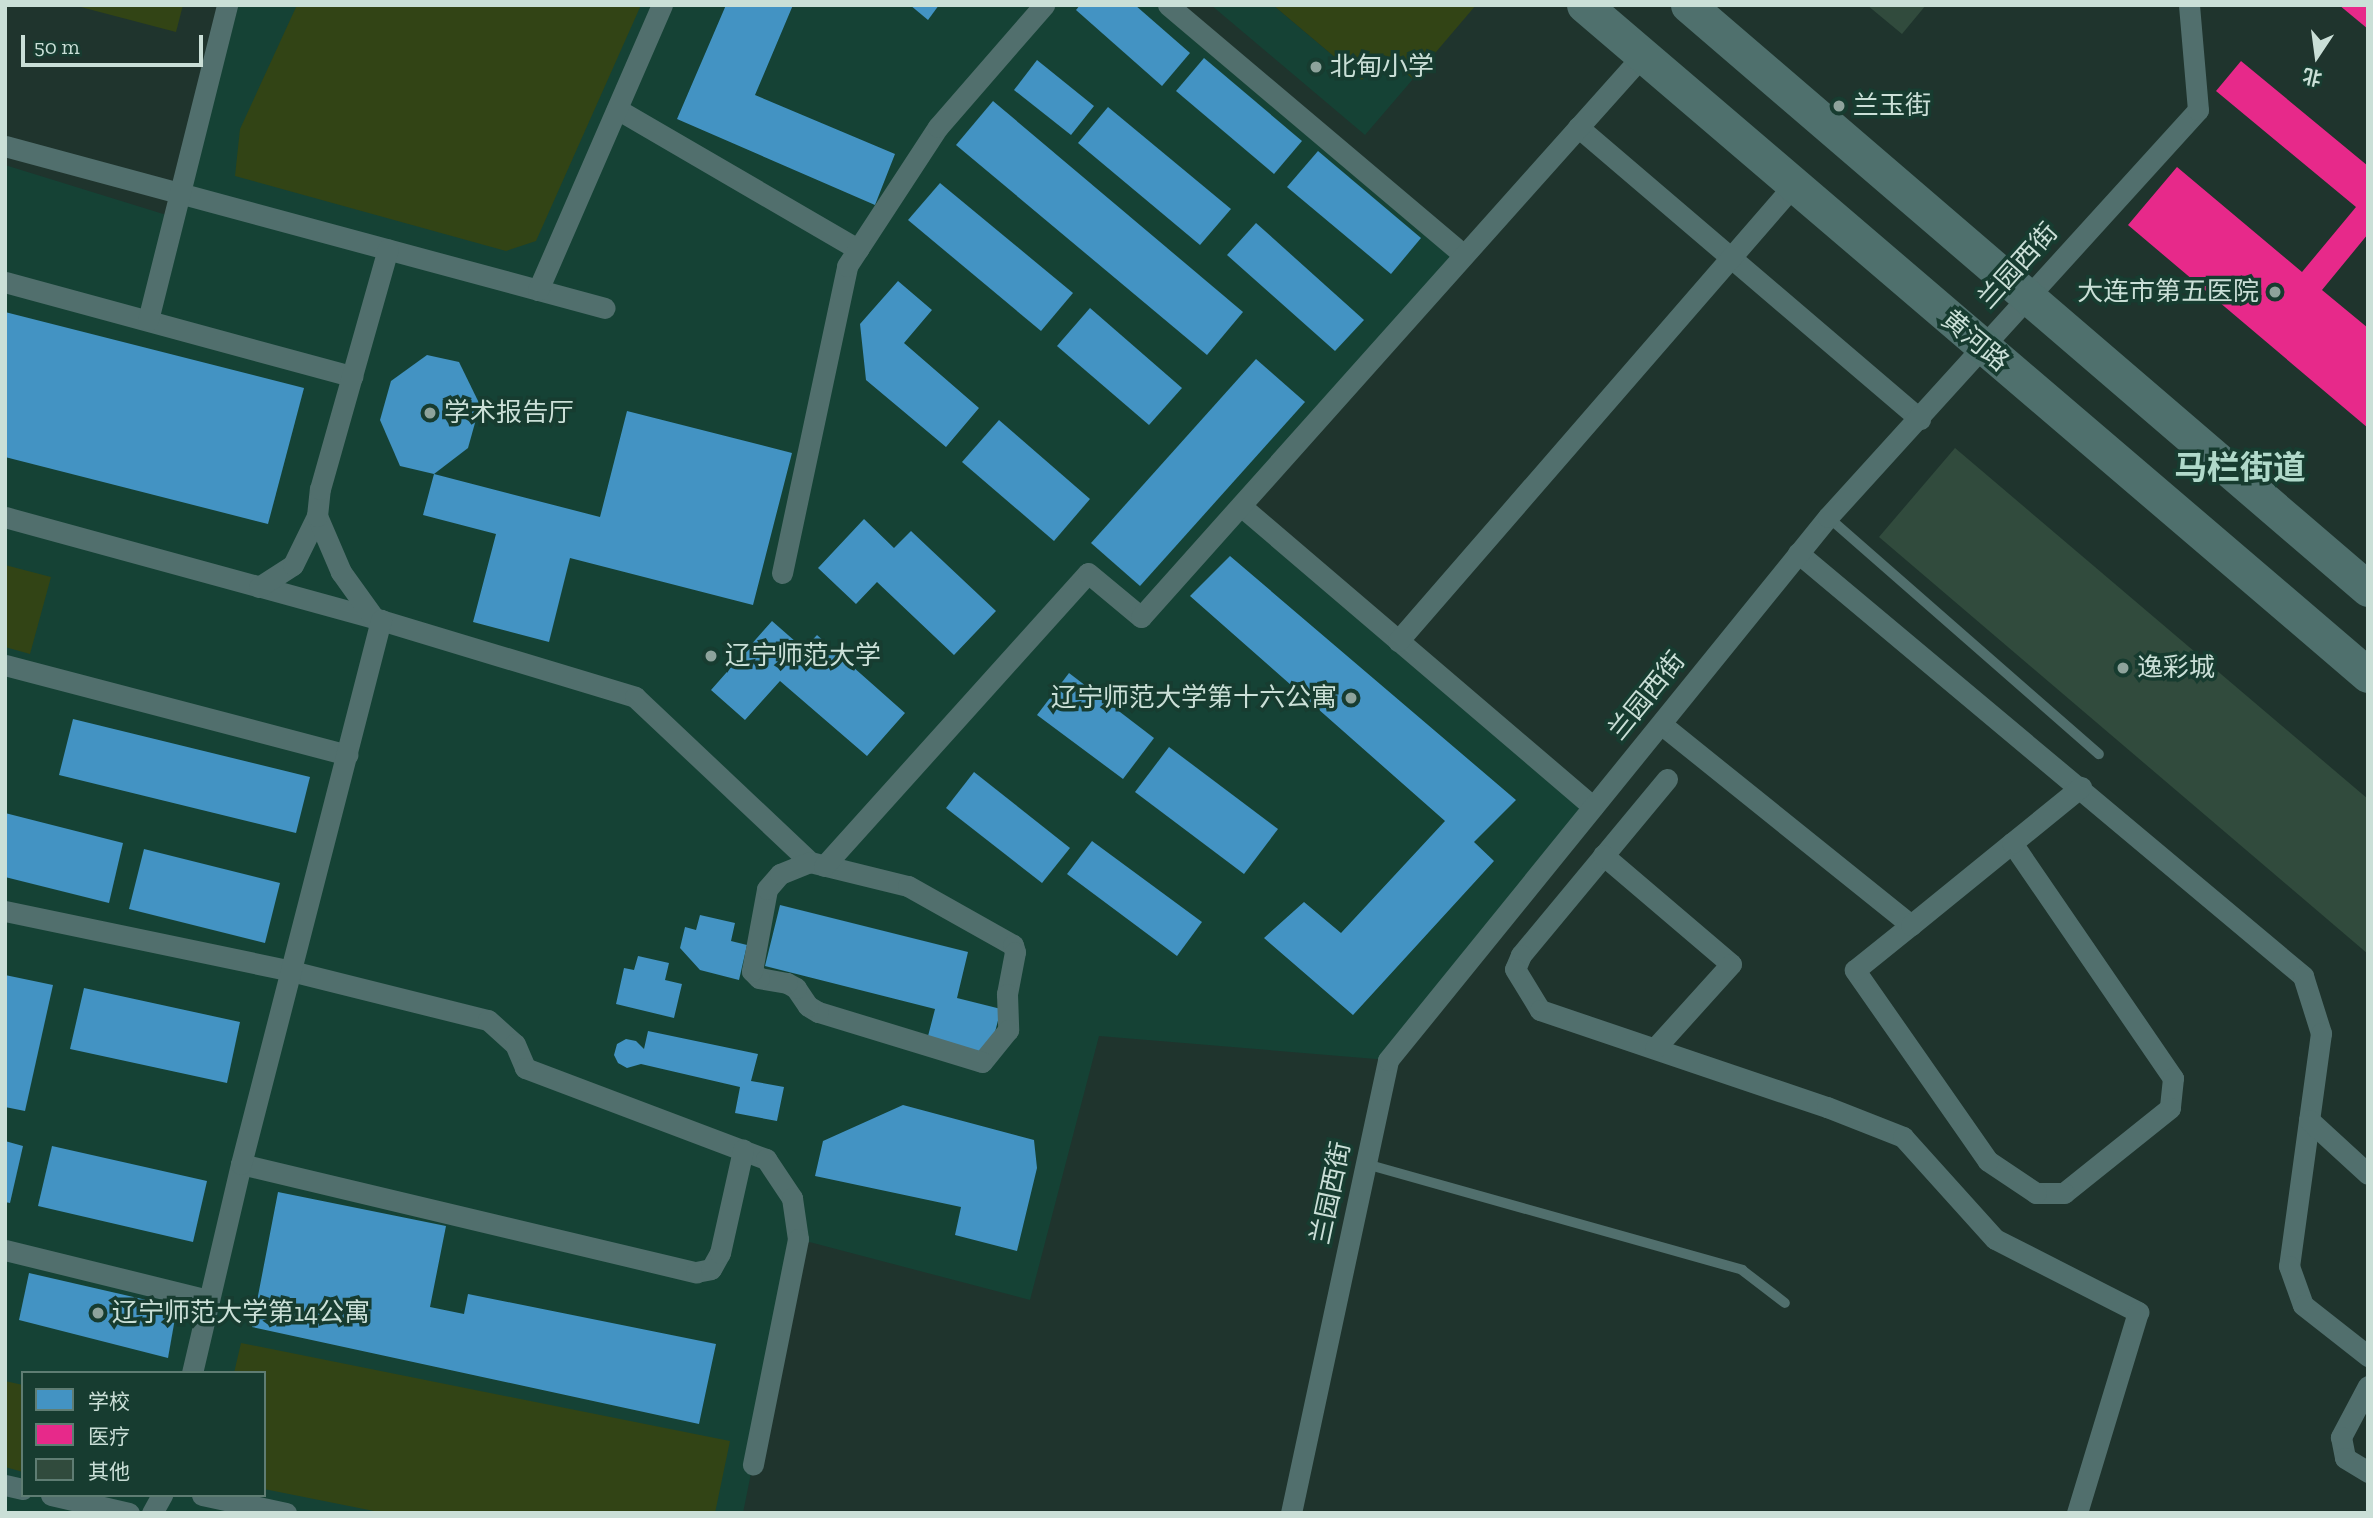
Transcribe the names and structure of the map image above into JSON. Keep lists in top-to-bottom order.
{
  "streets": {
    "main road": ["黄河路"],
    "street": ["兰园西街"]
  },
  "crossings": [
    ["兰园西街", "黄河路"]
  ],
  "districts": ["马栏街道"],
  "places": [
    "北甸小学",
    "兰玉街",
    "大连市第五医院",
    "学术报告厅",
    "辽宁师范大学",
    "逸彩城",
    "辽宁师范大学第十六公寓",
    "辽宁师范大学第14公寓"
  ],
  "legend": ["学校", "医疗", "其他"],
  "scale_bar": "50 m",
  "north": "bottom"
}
